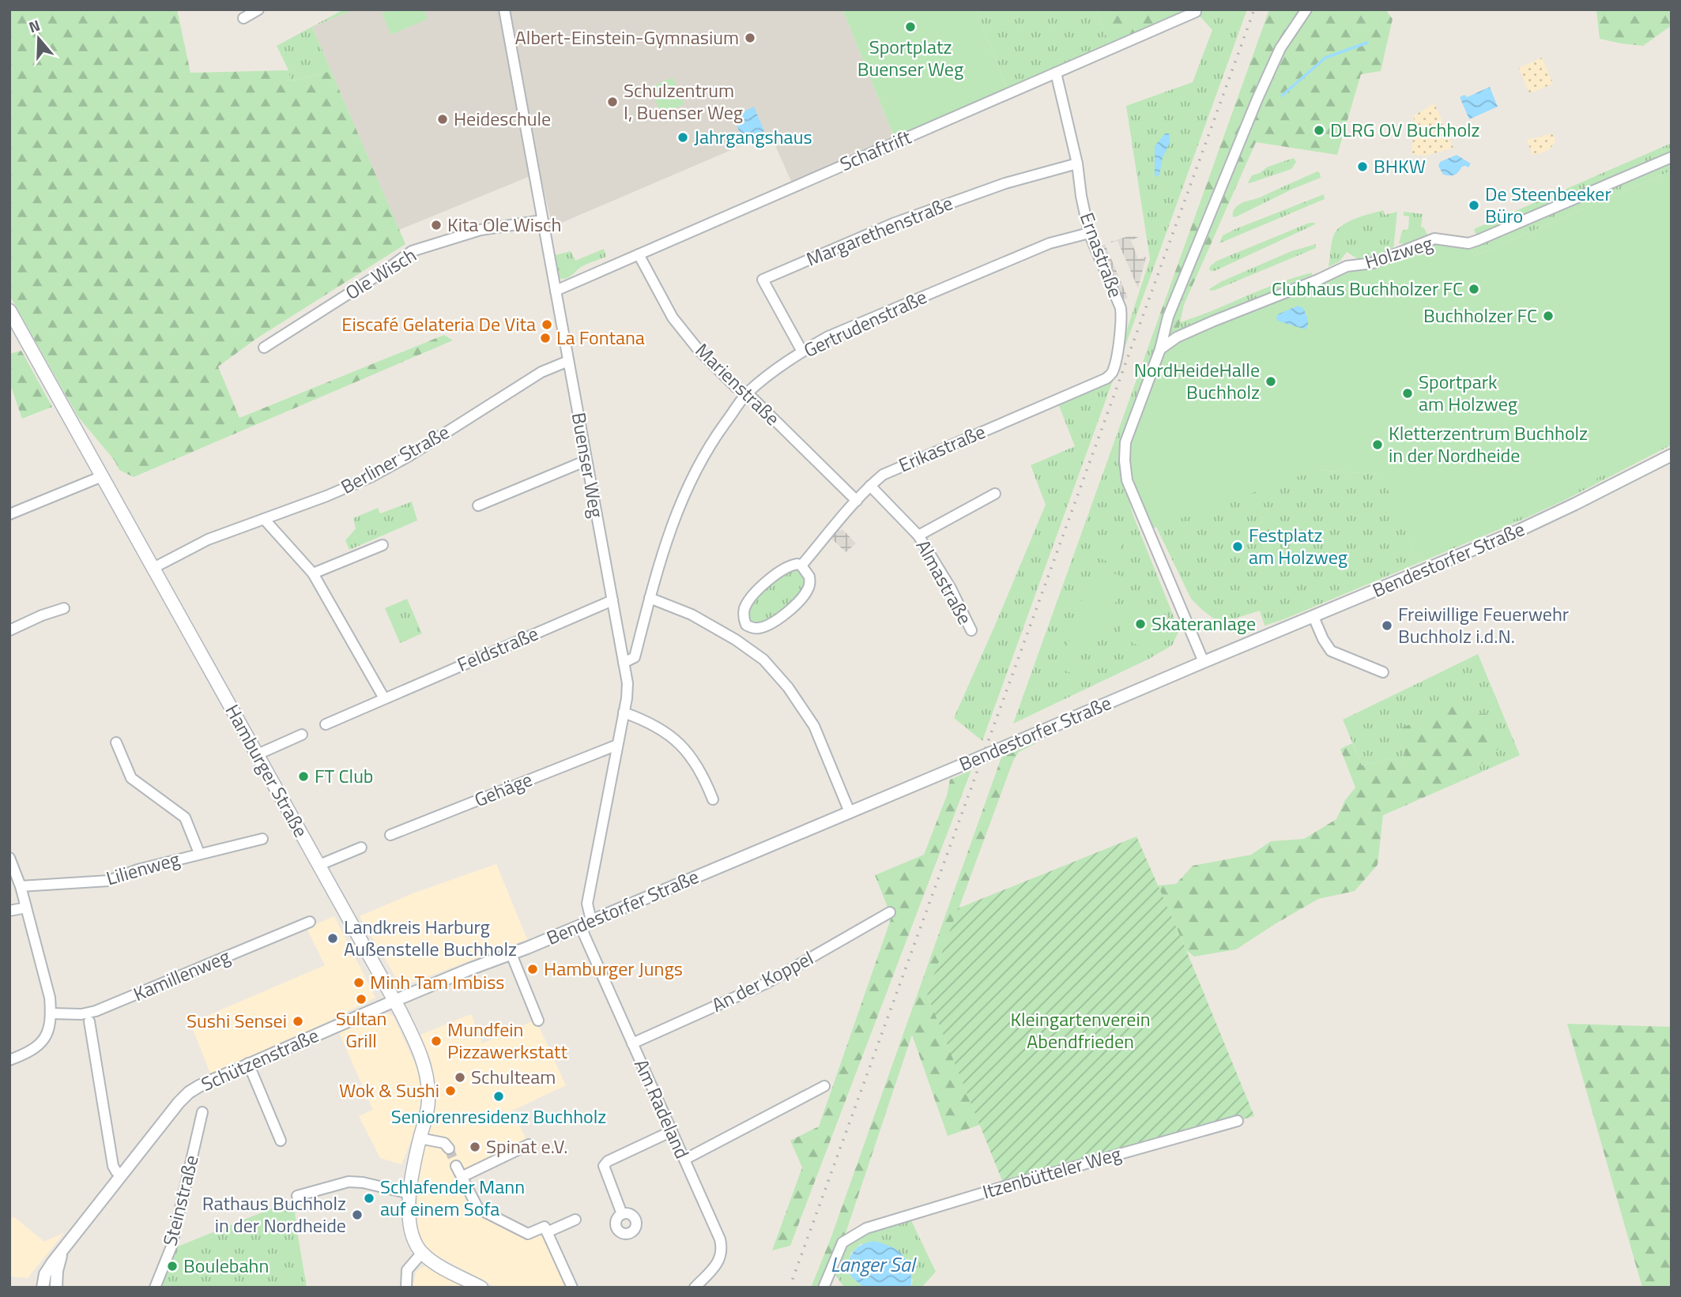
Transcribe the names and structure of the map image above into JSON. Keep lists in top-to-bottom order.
{
  "streets": {
    "main road": ["Hamburger Straße"],
    "street": [
      "Schaftrift",
      "Margarethenstraße",
      "Holzweg",
      "Ernastraße",
      "Ole Wisch",
      "Gertrudenstraße",
      "Marienstraße",
      "Erikastraße",
      "Berliner Straße",
      "Buenser Weg",
      "Bendestorfer Straße",
      "Almastraße",
      "Feldstraße",
      "Gehäge",
      "Lilienweg",
      "Kamillenweg",
      "An der Koppel",
      "Schützenstraße",
      "Am Radeland",
      "Itzenbütteler Weg",
      "Steinstraße"
    ]
  },
  "crossings": [
    ["Schaftrift", "Ernastraße"],
    ["Schaftrift", "Marienstraße"],
    ["Schaftrift", "Buenser Weg"],
    ["Margarethenstraße", "Ernastraße"],
    ["Margarethenstraße", "Gertrudenstraße"],
    ["Ernastraße", "Gertrudenstraße"],
    ["Ernastraße", "Erikastraße"],
    ["Ole Wisch", "Buenser Weg"],
    ["Gertrudenstraße", "Marienstraße"],
    ["Gertrudenstraße", "Buenser Weg"],
    ["Marienstraße", "Erikastraße"],
    ["Erikastraße", "Almastraße"],
    ["Berliner Straße", "Buenser Weg"],
    ["Berliner Straße", "Hamburger Straße"],
    ["Buenser Weg", "Bendestorfer Straße"],
    ["Buenser Weg", "Feldstraße"],
    ["Buenser Weg", "Gehäge"],
    ["Bendestorfer Straße", "Hamburger Straße"],
    ["Bendestorfer Straße", "Schützenstraße"],
    ["Bendestorfer Straße", "Am Radeland"],
    ["Hamburger Straße", "Schützenstraße"],
    ["An der Koppel", "Am Radeland"]
  ],
  "water": ["Langer Sal"],
  "parks": ["Kleingartenverein Abendfrieden"],
  "places": [
    "Sportplatz Buenser Weg",
    "Albert-Einstein-Gymnasium",
    "Schulzentrum I, Buenser Weg",
    "Heideschule",
    "DLRG OV Buchholz",
    "Jahrgangshaus",
    "BHKW",
    "De Steenbeeker Büro",
    "Kita Ole Wisch",
    "Clubhaus Buchholzer FC",
    "Buchholzer FC",
    "Eiscafé Gelateria De Vita",
    "La Fontana",
    "NordHeideHalle Buchholz",
    "Sportpark am Holzweg",
    "Kletterzentrum Buchholz in der Nordheide",
    "Festplatz am Holzweg",
    "Skateranlage",
    "Freiwillige Feuerwehr Buchholz i.d.N.",
    "FT Club",
    "Landkreis Harburg Außenstelle Buchholz",
    "Hamburger Jungs",
    "Minh Tam Imbiss",
    "Sultan Grill",
    "Sushi Sensei",
    "Mundfein Pizzawerkstatt",
    "Schulteam",
    "Wok & Sushi",
    "Seniorenresidenz Buchholz",
    "Spinat e.V.",
    "Schlafender Mann auf einem Sofa",
    "Rathaus Buchholz in der Nordheide",
    "Boulebahn"
  ],
  "north": "top"
}
